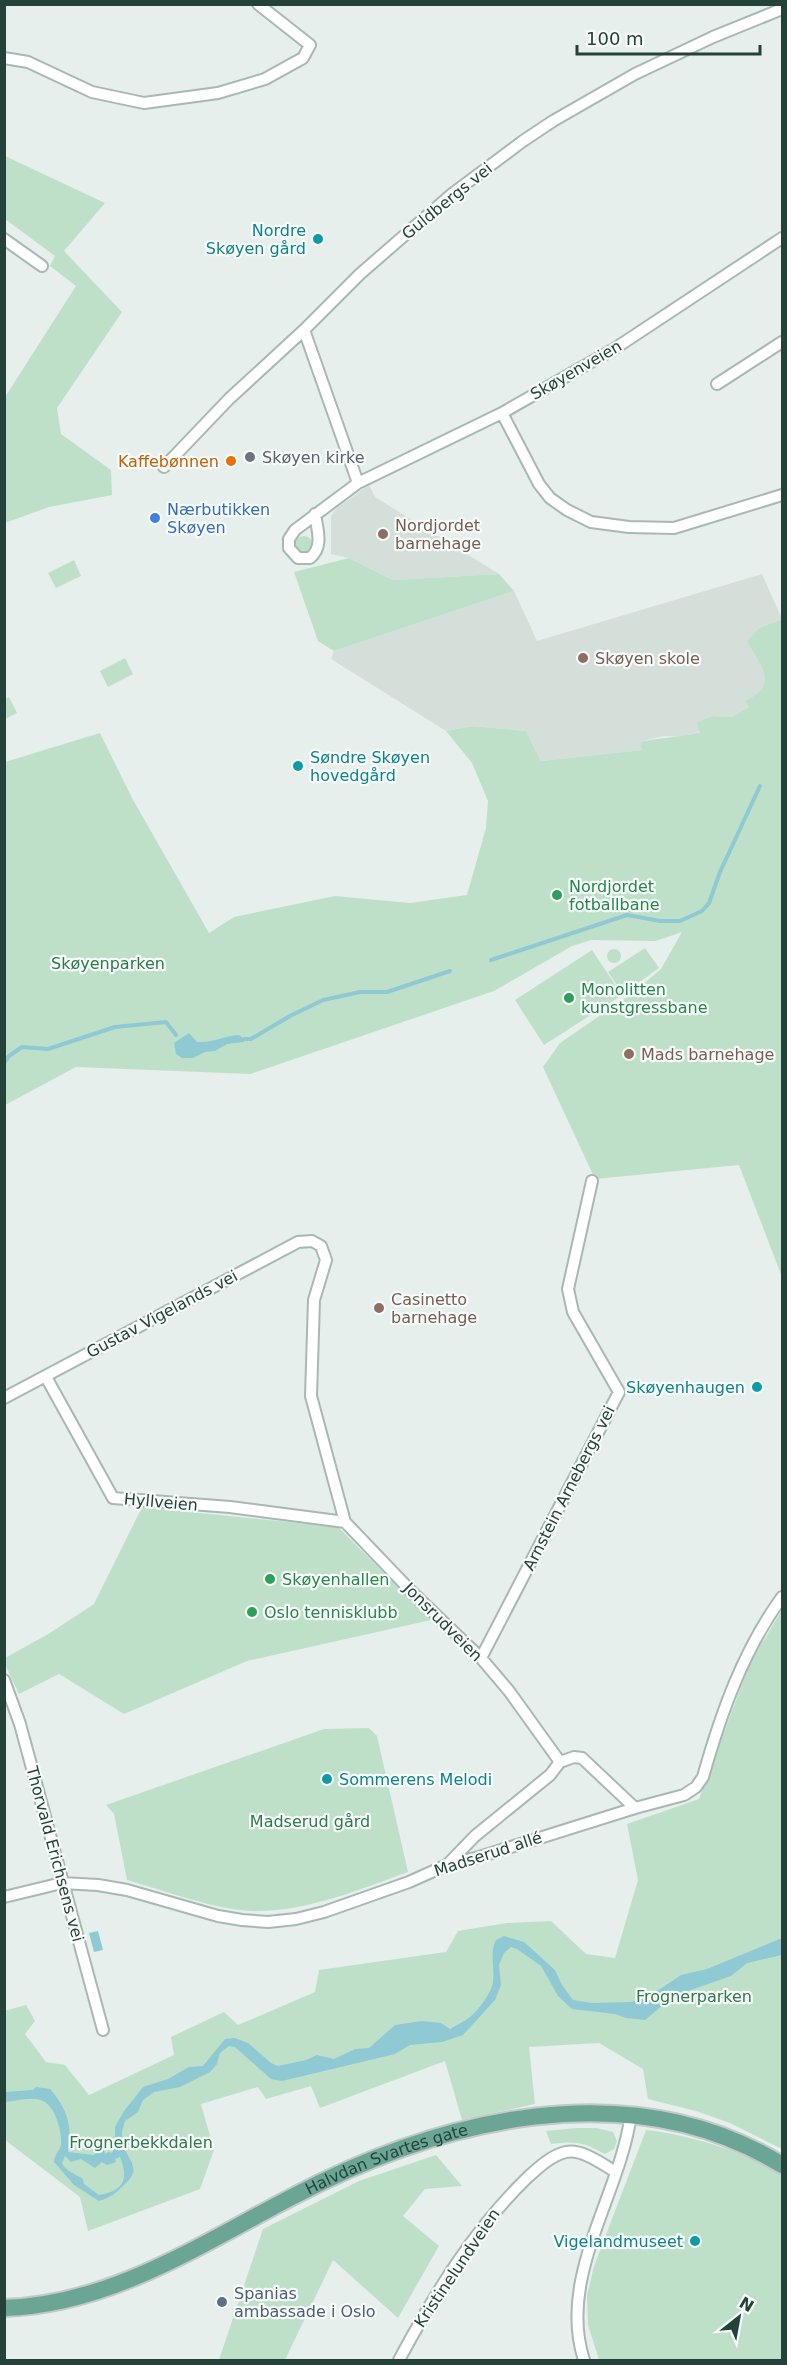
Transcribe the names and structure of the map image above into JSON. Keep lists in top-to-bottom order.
{
  "streets": {
    "main road": ["Halvdan Svartes gate"],
    "street": [
      "Guldbergs vei",
      "Skøyenveien",
      "Gustav Vigelands vei",
      "Arnstein Arnebergs vei",
      "Hyllveien",
      "Jonsrudveien",
      "Thorvald Erichsens vei",
      "Madserud allé",
      "Kristinelundveien"
    ]
  },
  "crossings": [
    ["Gustav Vigelands vei", "Hyllveien"],
    ["Gustav Vigelands vei", "Jonsrudveien"],
    ["Arnstein Arnebergs vei", "Jonsrudveien"],
    ["Hyllveien", "Jonsrudveien"],
    ["Thorvald Erichsens vei", "Madserud allé"]
  ],
  "parks": [
    "Skøyenparken",
    "Madserud gård",
    "Frognerparken",
    "Frognerbekkdalen"
  ],
  "places": [
    "Nordre Skøyen gård",
    "Skøyen kirke",
    "Kaffebønnen",
    "Nærbutikken Skøyen",
    "Nordjordet barnehage",
    "Skøyen skole",
    "Søndre Skøyen hovedgård",
    "Nordjordet fotballbane",
    "Monolitten kunstgressbane",
    "Mads barnehage",
    "Casinetto barnehage",
    "Skøyenhaugen",
    "Skøyenhallen",
    "Oslo tennisklubb",
    "Sommerens Melodi",
    "Vigelandmuseet",
    "Spanias ambassade i Oslo"
  ],
  "scale_bar": "100 m",
  "north": "top right"
}
